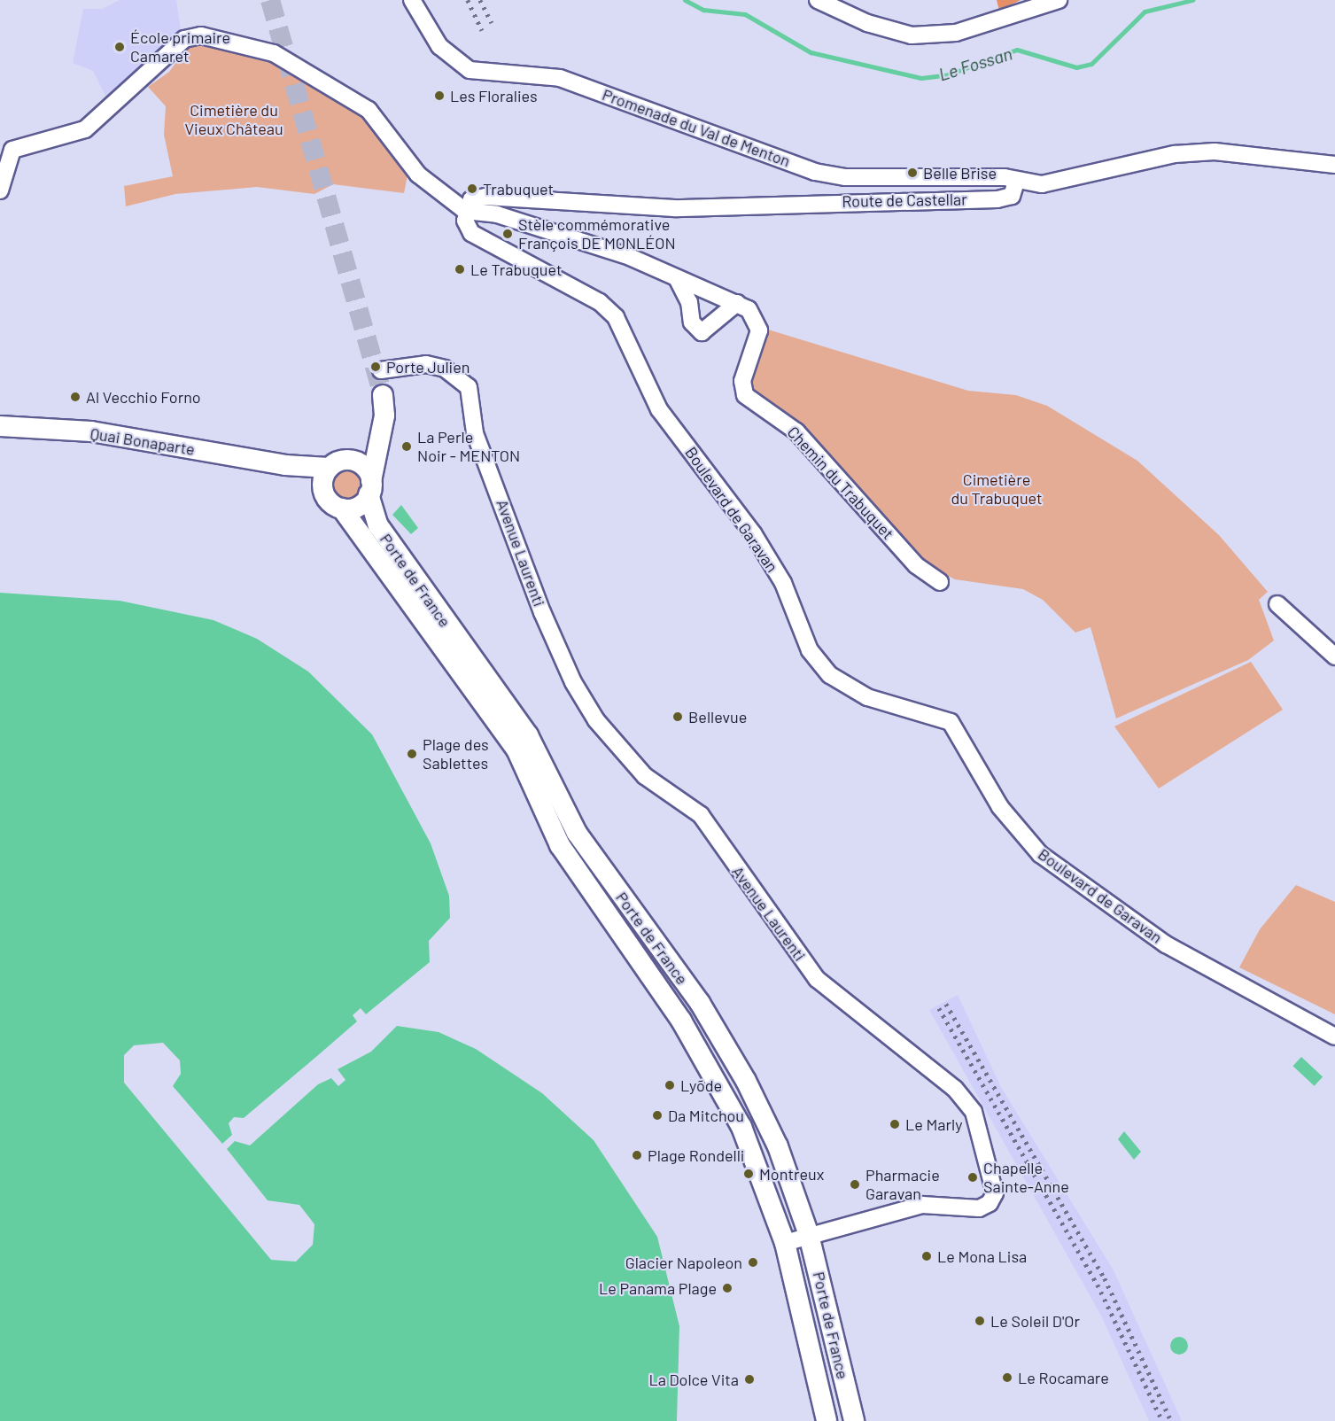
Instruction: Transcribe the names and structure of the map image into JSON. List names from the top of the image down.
{
  "streets": {
    "main road": ["Quai Bonaparte", "Porte de France"],
    "street": [
      "Promenade du Val de Menton",
      "Route de Castellar",
      "Chemin du Trabuquet",
      "Boulevard de Garavan",
      "Avenue Laurenti"
    ]
  },
  "crossings": [
    ["Promenade du Val de Menton", "Route de Castellar"],
    ["Route de Castellar", "Chemin du Trabuquet"],
    ["Route de Castellar", "Boulevard de Garavan"],
    ["Quai Bonaparte", "Porte de France"],
    ["Chemin du Trabuquet", "Boulevard de Garavan"],
    ["Avenue Laurenti", "Porte de France"]
  ],
  "water": ["Le Fossan"],
  "parks": ["Cimetière du Vieux Château", "Cimetière du Trabuquet"],
  "places": [
    "École primaire Camaret",
    "Les Floralies",
    "Belle Brise",
    "Trabuquet",
    "Stèle commémorative François DE MONLÉON",
    "Le Trabuquet",
    "Porte Julien",
    "Al Vecchio Forno",
    "La Perle Noir - MENTON",
    "Bellevue",
    "Plage des Sablettes",
    "Lyõde",
    "Da Mitchou",
    "Le Marly",
    "Plage Rondelli",
    "Montreux",
    "Chapelle Sainte-Anne",
    "Pharmacie Garavan",
    "Le Mona Lisa",
    "Glacier Napoleon",
    "Le Panama Plage",
    "Le Soleil D'Or",
    "Le Rocamare",
    "La Dolce Vita"
  ]
}
